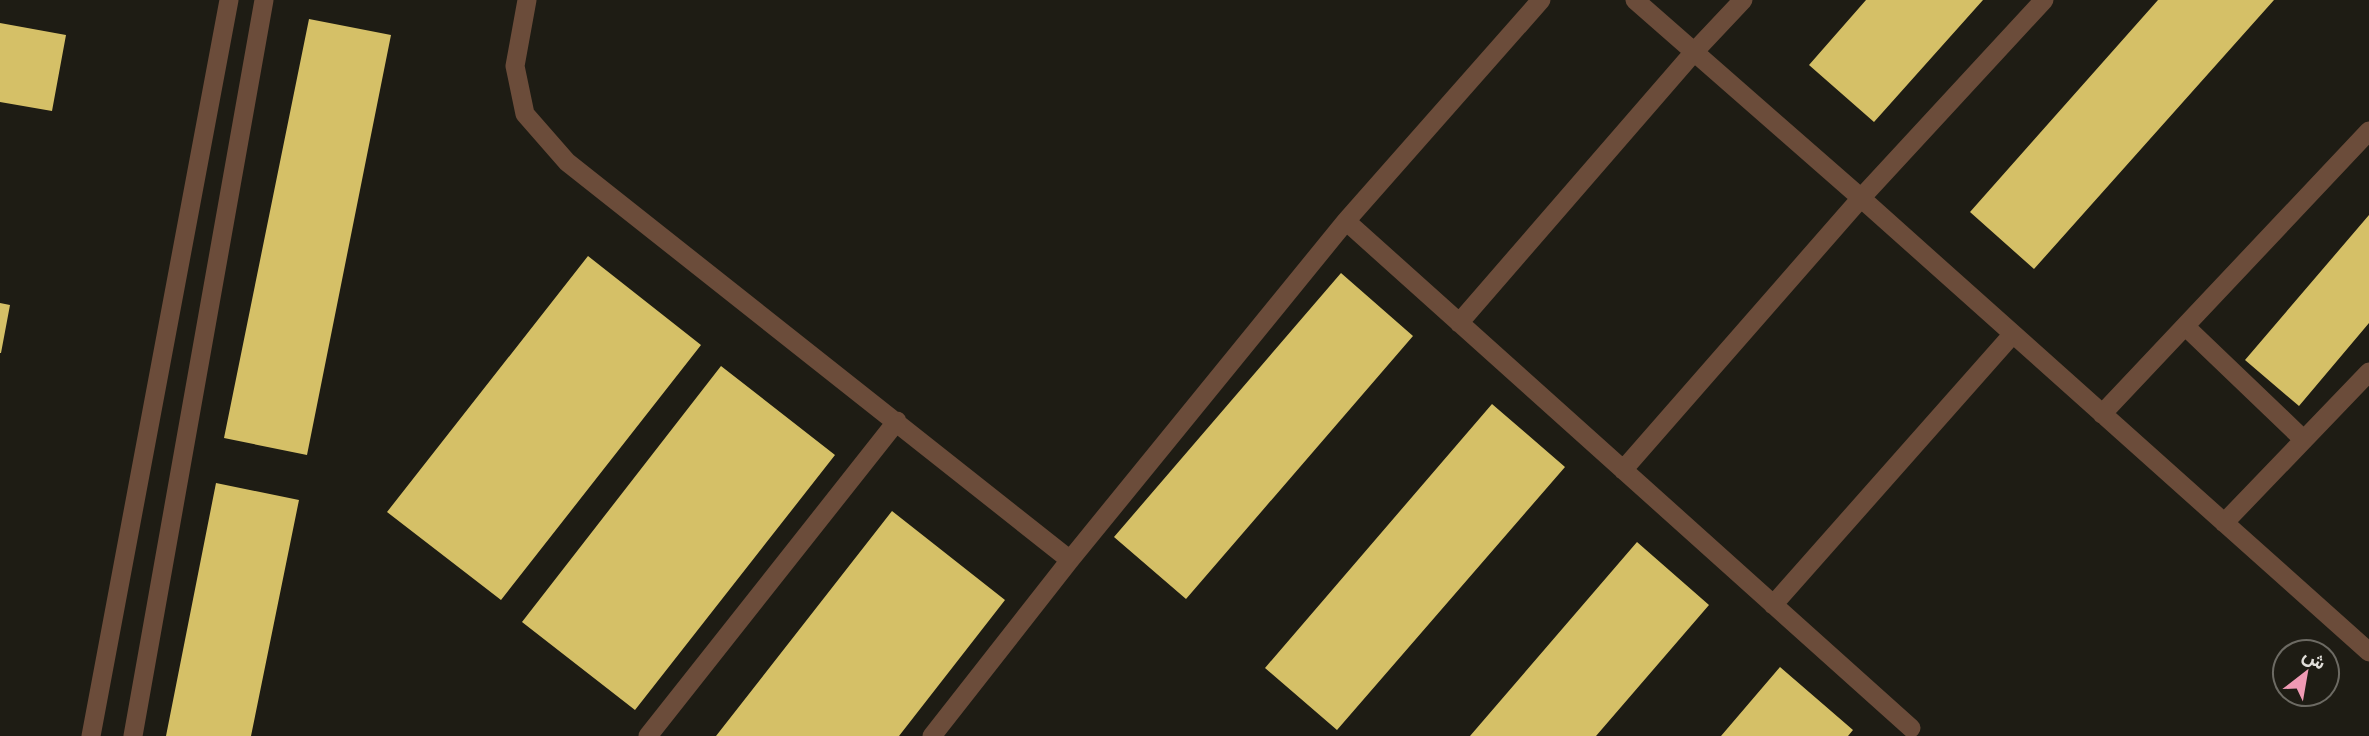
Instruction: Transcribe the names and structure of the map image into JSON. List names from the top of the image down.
{
  "north": "top right"
}
